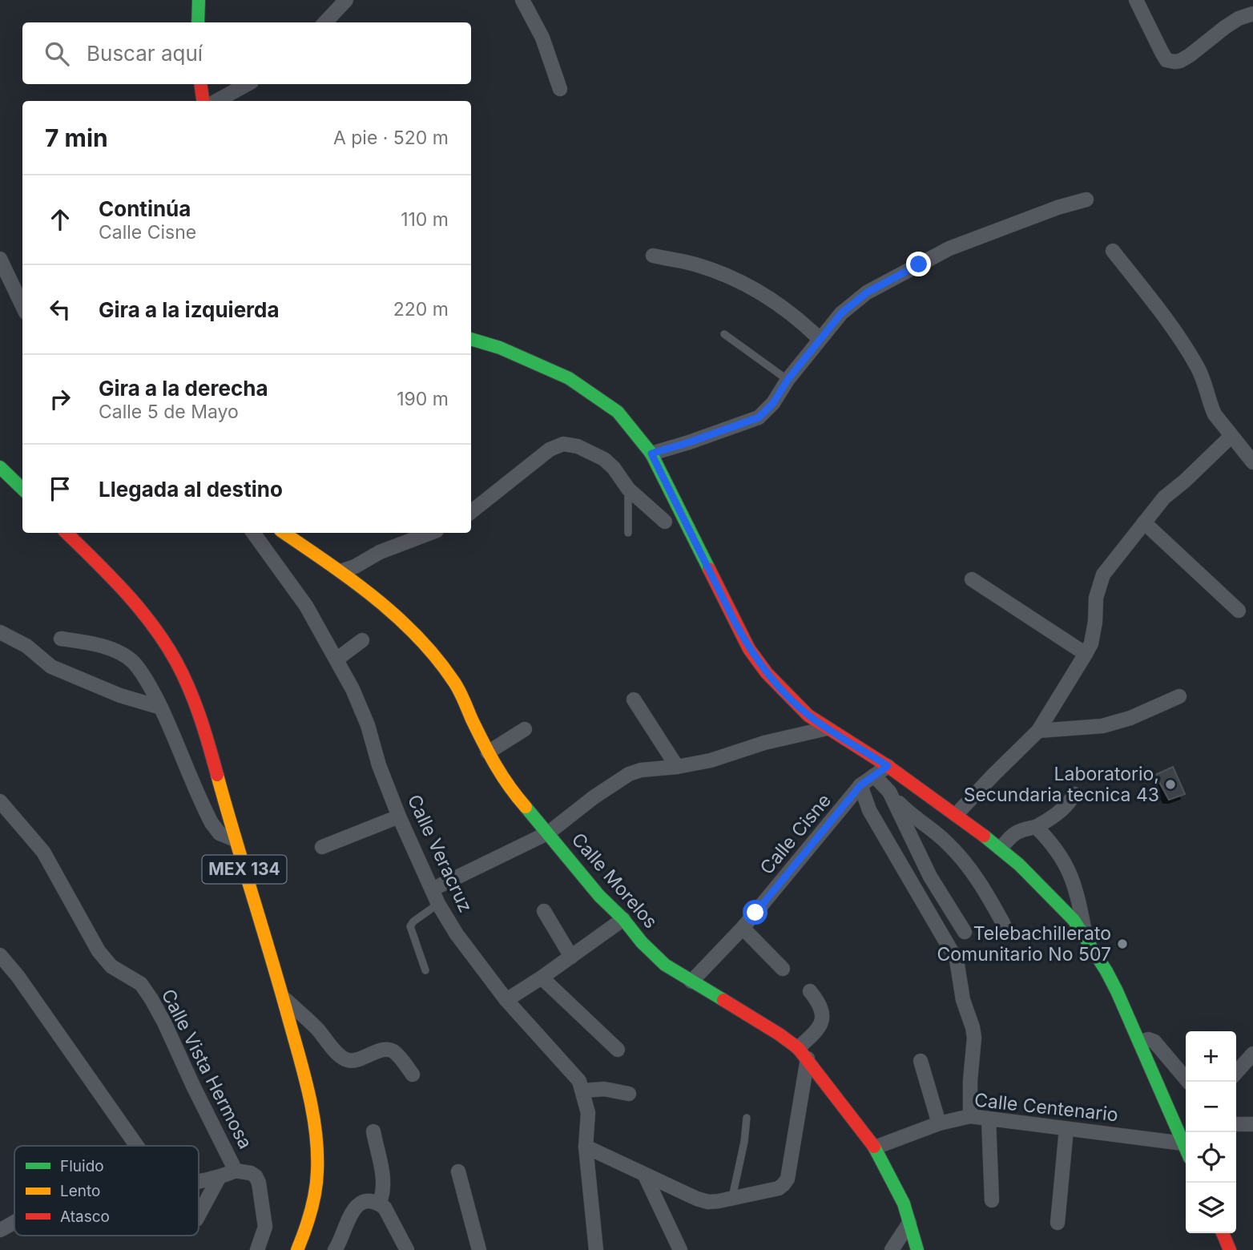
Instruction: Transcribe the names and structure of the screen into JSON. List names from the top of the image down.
{
  "streets": {
    "main road": ["MEX 134", "Calle Morelos"],
    "street": [
      "Calle Cisne",
      "Calle Veracruz",
      "Calle Vista Hermosa",
      "Calle Centenario"
    ]
  },
  "crossings": [
    ["Calle Cisne", "Calle Morelos"],
    ["Calle Morelos", "Calle Centenario"]
  ],
  "places": ["Laboratorio, Secundaria tecnica 43", "Telebachillerato Comunitario No 507"],
  "legend": ["Fluido", "Lento", "Atasco"],
  "page": {
    "search": "Buscar aquí",
    "heading": ["7 min", "A pie · 520 m"],
    "list": [
      ["Continúa", "Calle Cisne", "110 m"],
      ["Gira a la izquierda", "220 m"],
      ["Gira a la derecha", "Calle 5 de Mayo", "190 m"],
      "Llegada al destino"
    ],
    "map_buttons": ["+", "−"]
  }
}
